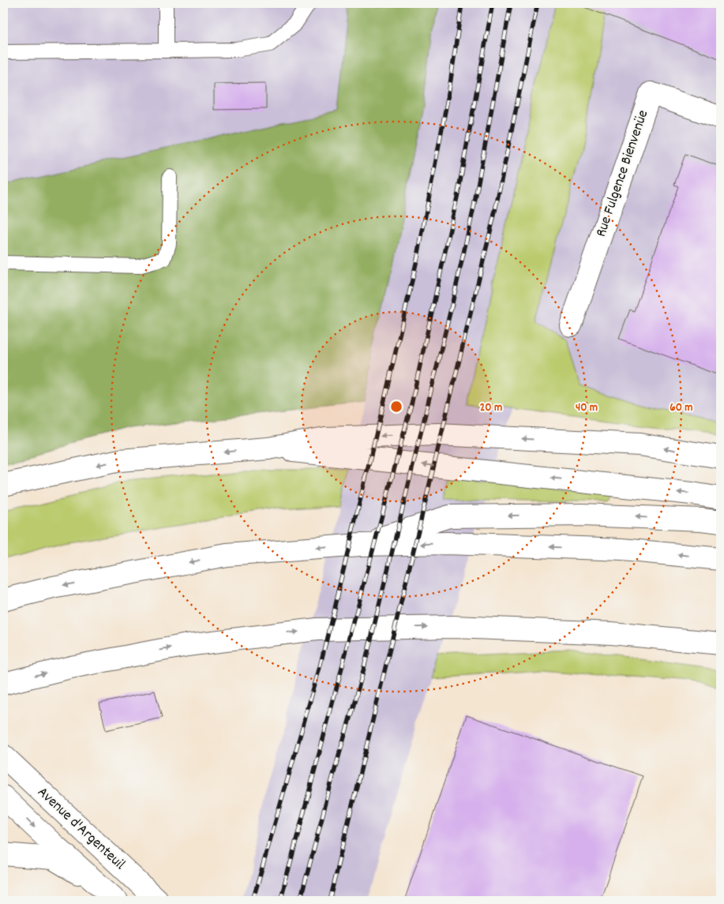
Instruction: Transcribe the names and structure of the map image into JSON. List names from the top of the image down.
{
  "streets": {
    "main road": ["Rue Fulgence Bienvenüe", "Avenue d'Argenteuil"]
  },
  "rings": ["20 m", "40 m", "60 m"]
}
